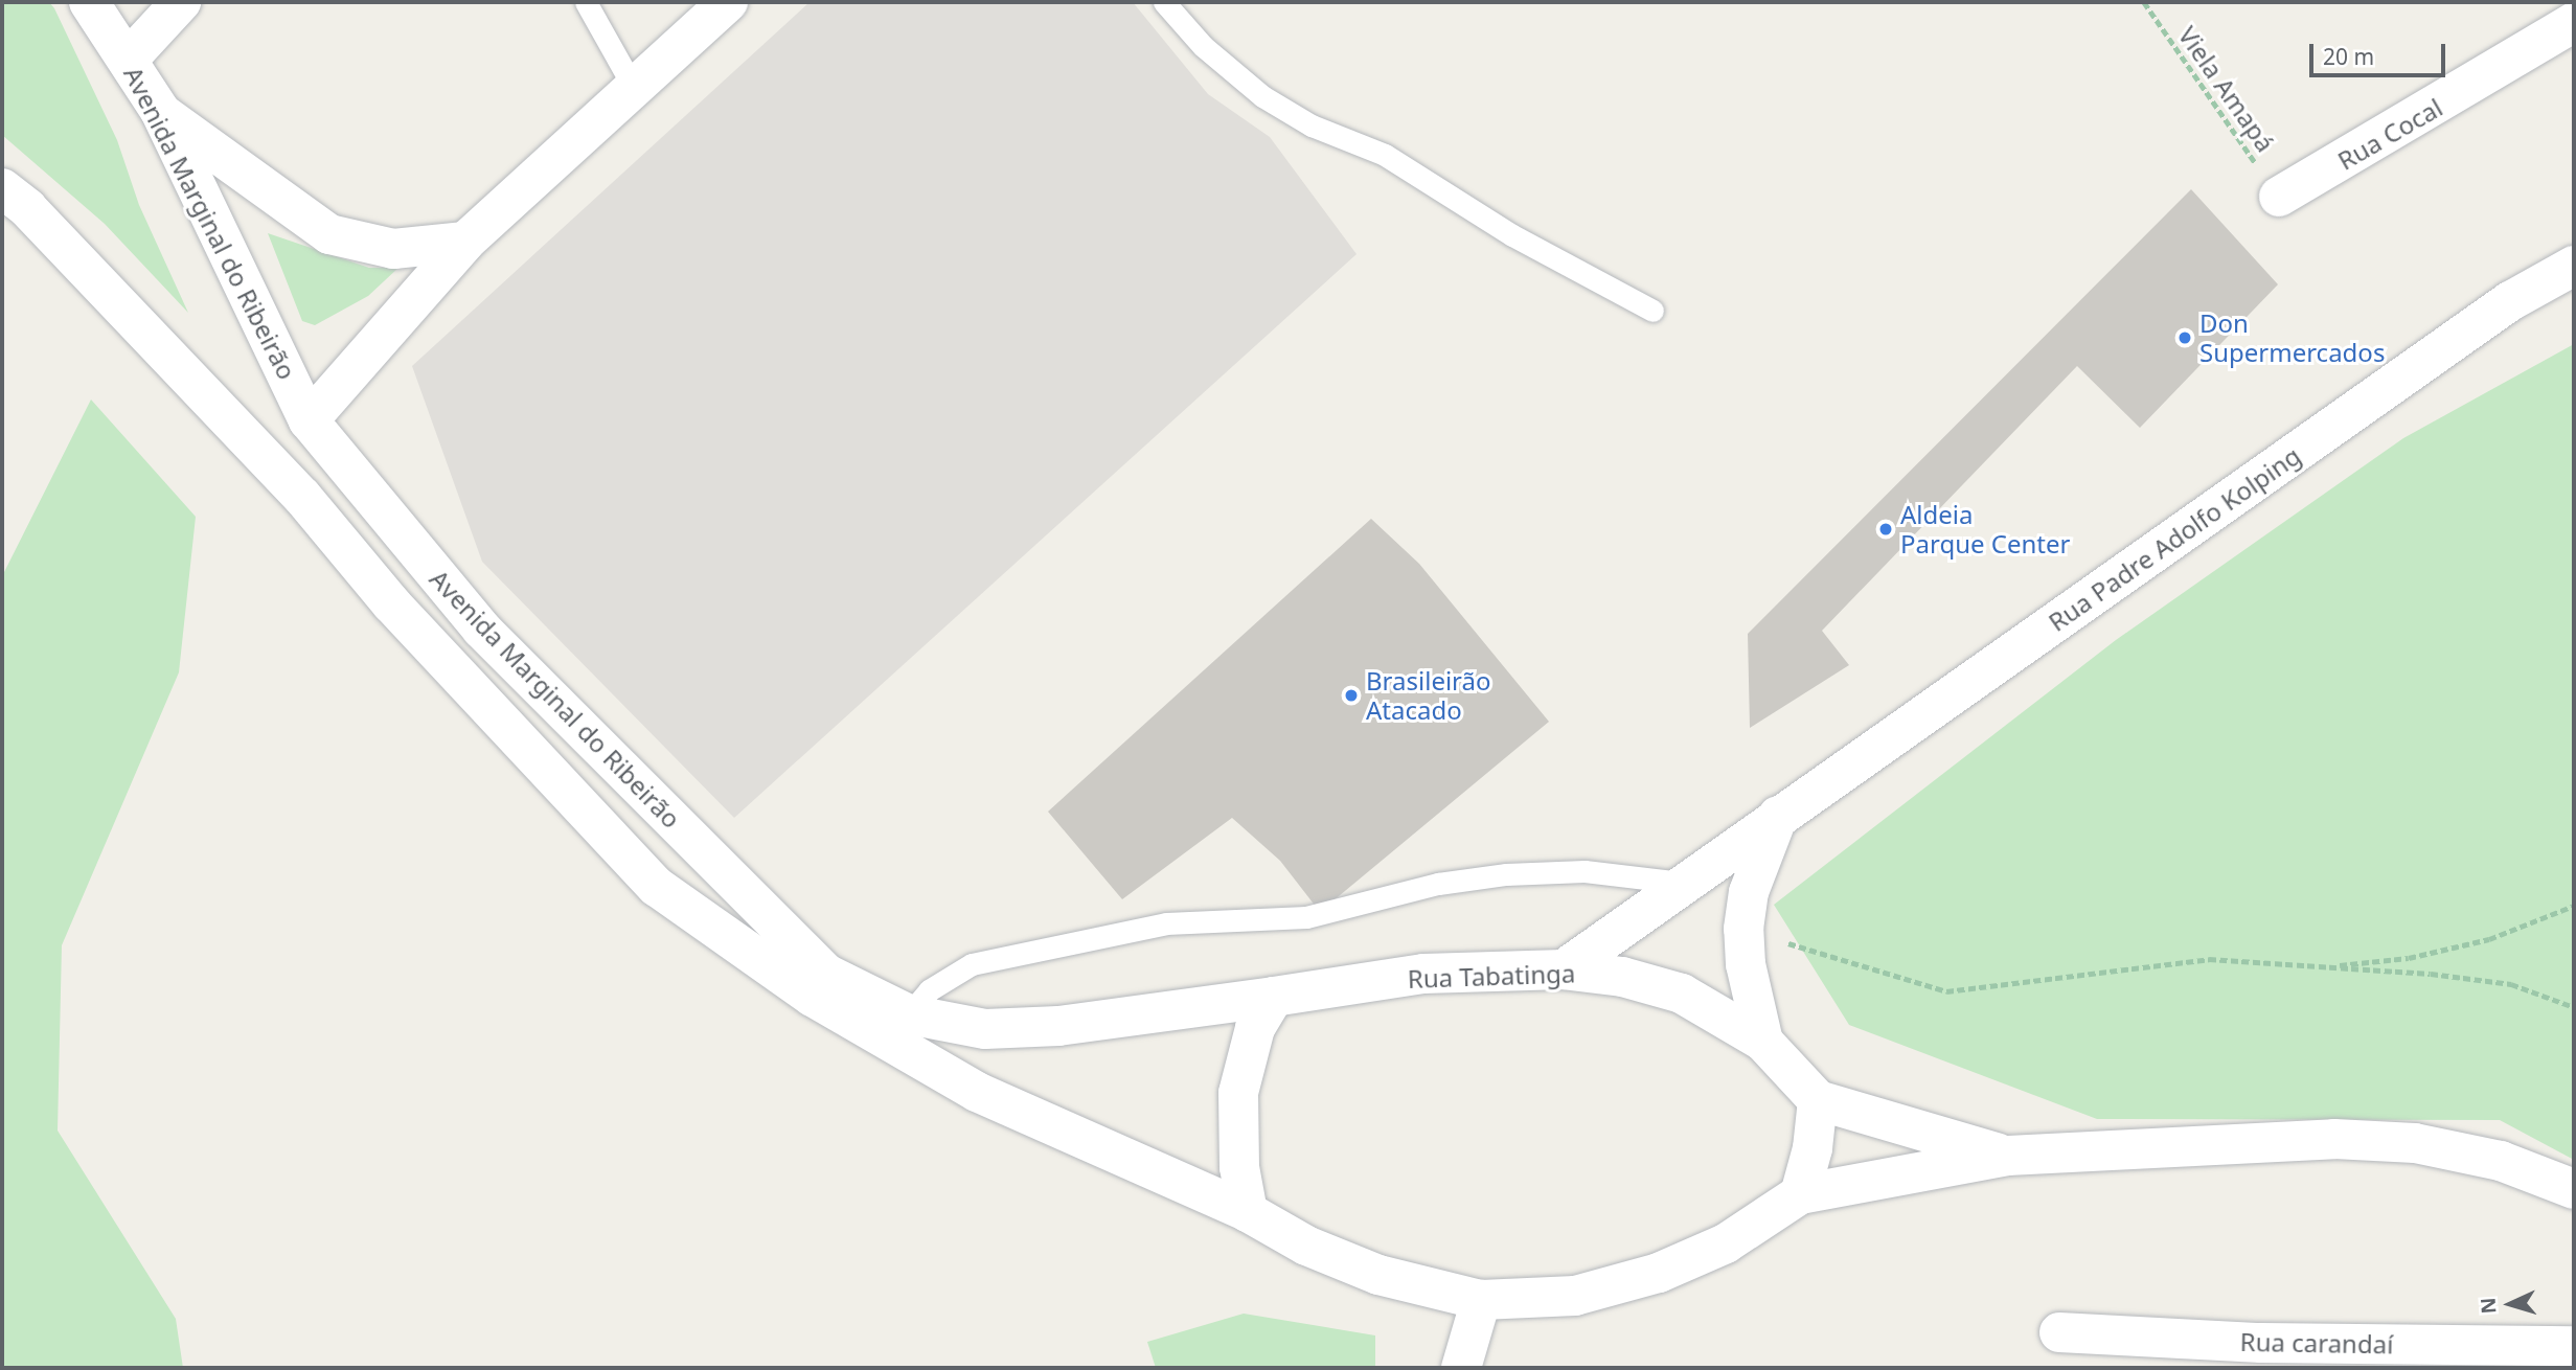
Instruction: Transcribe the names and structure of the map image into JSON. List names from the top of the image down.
{
  "streets": {
    "main road": [
      "Rua Cocal",
      "Avenida Marginal do Ribeirão",
      "Rua Padre Adolfo Kolping",
      "Rua Tabatinga",
      "Rua carandaí"
    ],
    "path": ["Viela Amapá"]
  },
  "crossings": [
    ["Viela Amapá", "Rua Cocal"],
    ["Avenida Marginal do Ribeirão", "Rua Tabatinga"],
    ["Rua Padre Adolfo Kolping", "Rua Tabatinga"]
  ],
  "places": ["Don Supermercados", "Aldeia Parque Center", "Brasileirão Atacado"],
  "scale_bar": "20 m",
  "north": "left"
}
